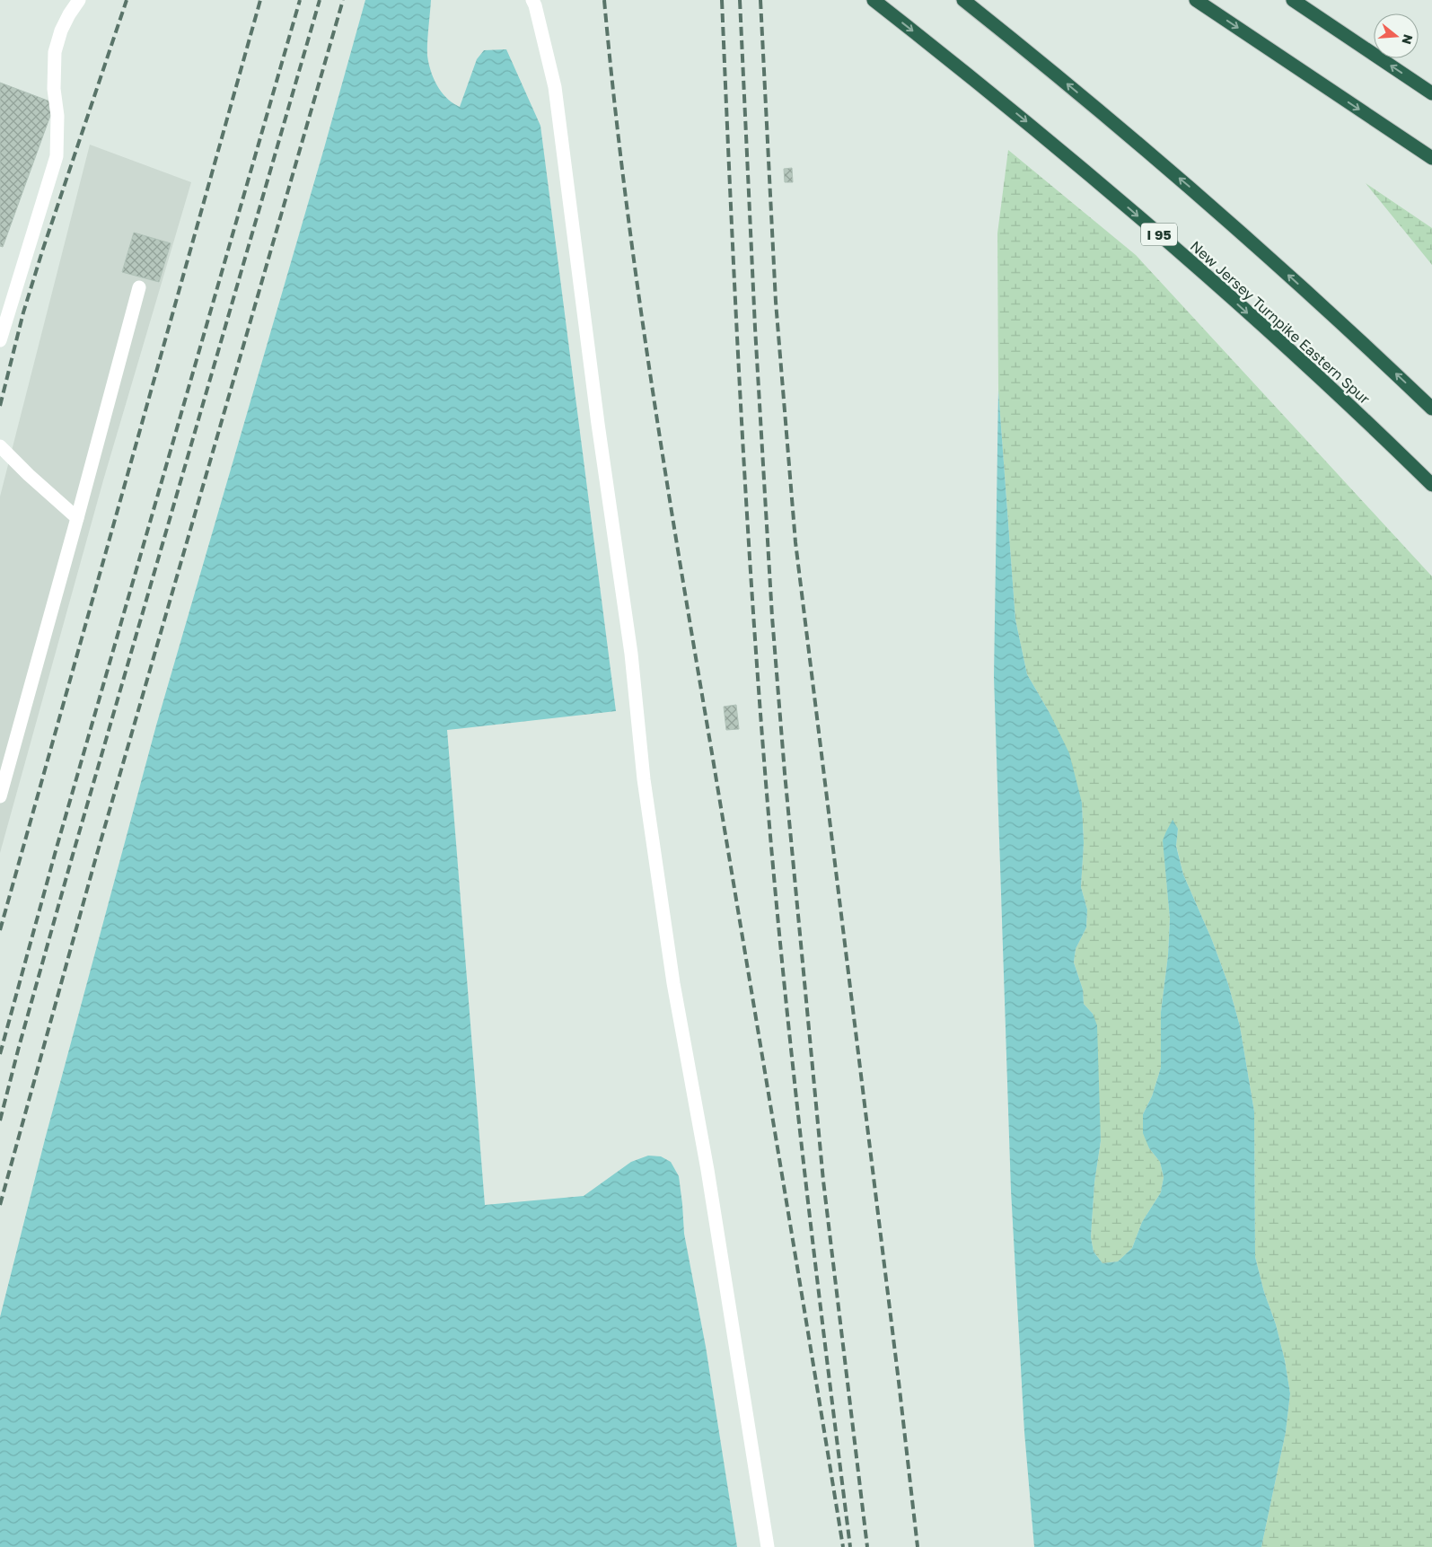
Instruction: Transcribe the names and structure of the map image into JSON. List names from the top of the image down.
{
  "streets": {
    "highway": ["I 95", "New Jersey Turnpike Eastern Spur"]
  },
  "north": "right"
}
